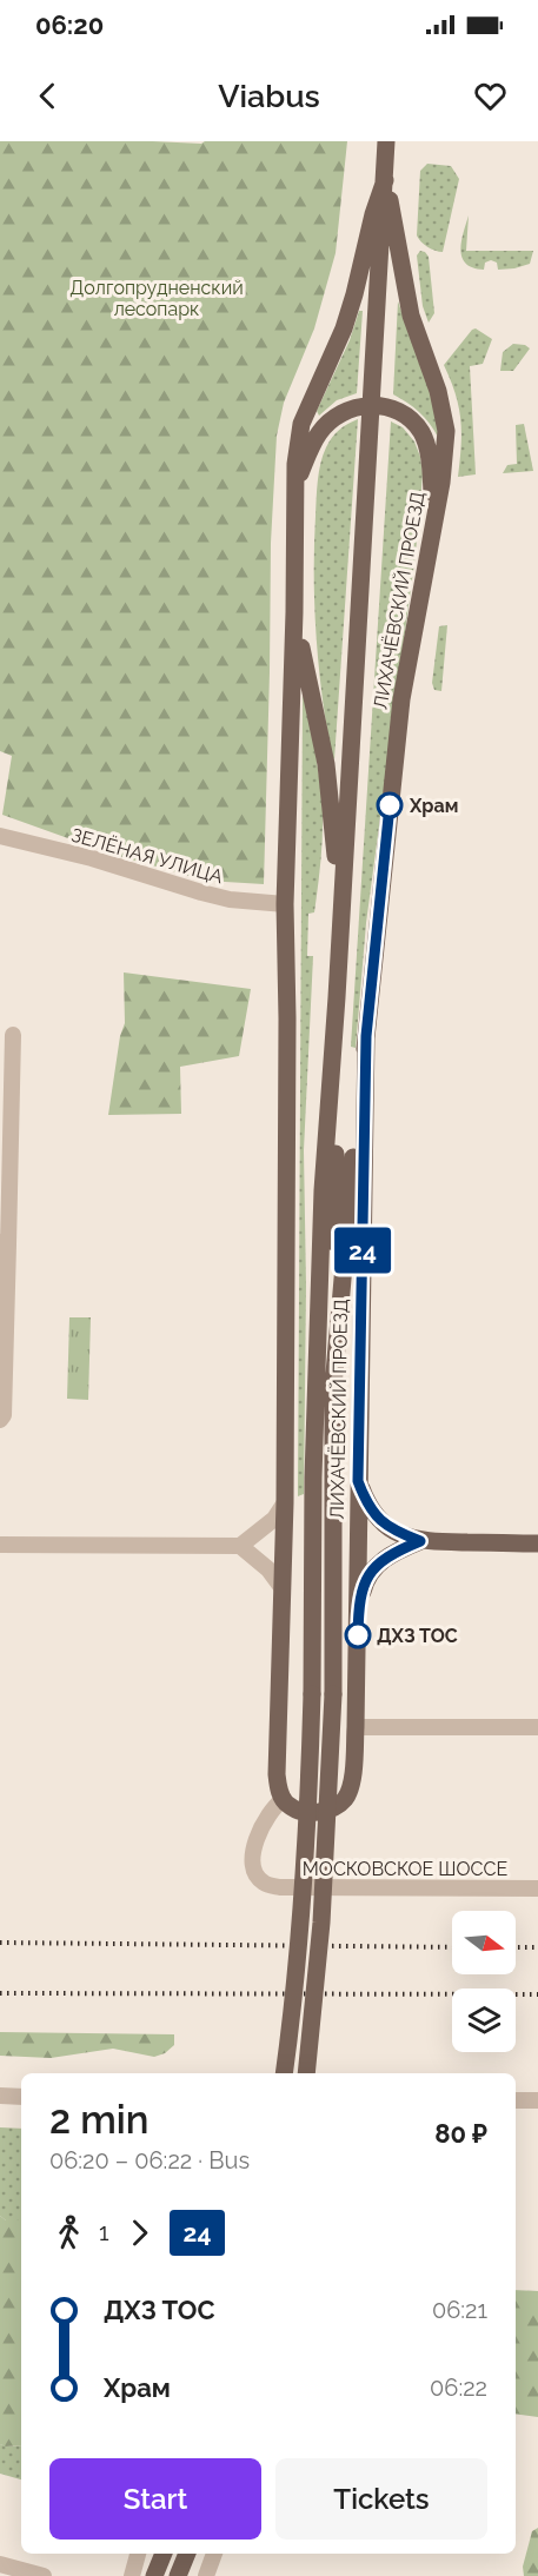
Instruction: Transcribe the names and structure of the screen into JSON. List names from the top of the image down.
{
  "streets": {
    "main road": ["ЛИХАЧЁВСКИЙ ПРОЕЗД"],
    "street": ["ЗЕЛЁНАЯ УЛИЦА", "МОСКОВСКОЕ ШОССЕ"]
  },
  "parks": ["Долгопрудненский лесопарк"],
  "places": ["Храм", "ДХЗ ТОС"],
  "lines": ["bus line 24"],
  "north": "right",
  "page": {
    "status": "06:20",
    "header": "Viabus",
    "on_map": "24",
    "heading": ["2 min", "06:20 – 06:22 · Bus", "80 ₽"],
    "legs": ["1", "24"],
    "list": [
      {
        "name": "ДХЗ ТОС",
        "value": "06:21"
      },
      {
        "name": "Храм",
        "value": "06:22"
      }
    ],
    "buttons": ["Start", "Tickets"]
  }
}
